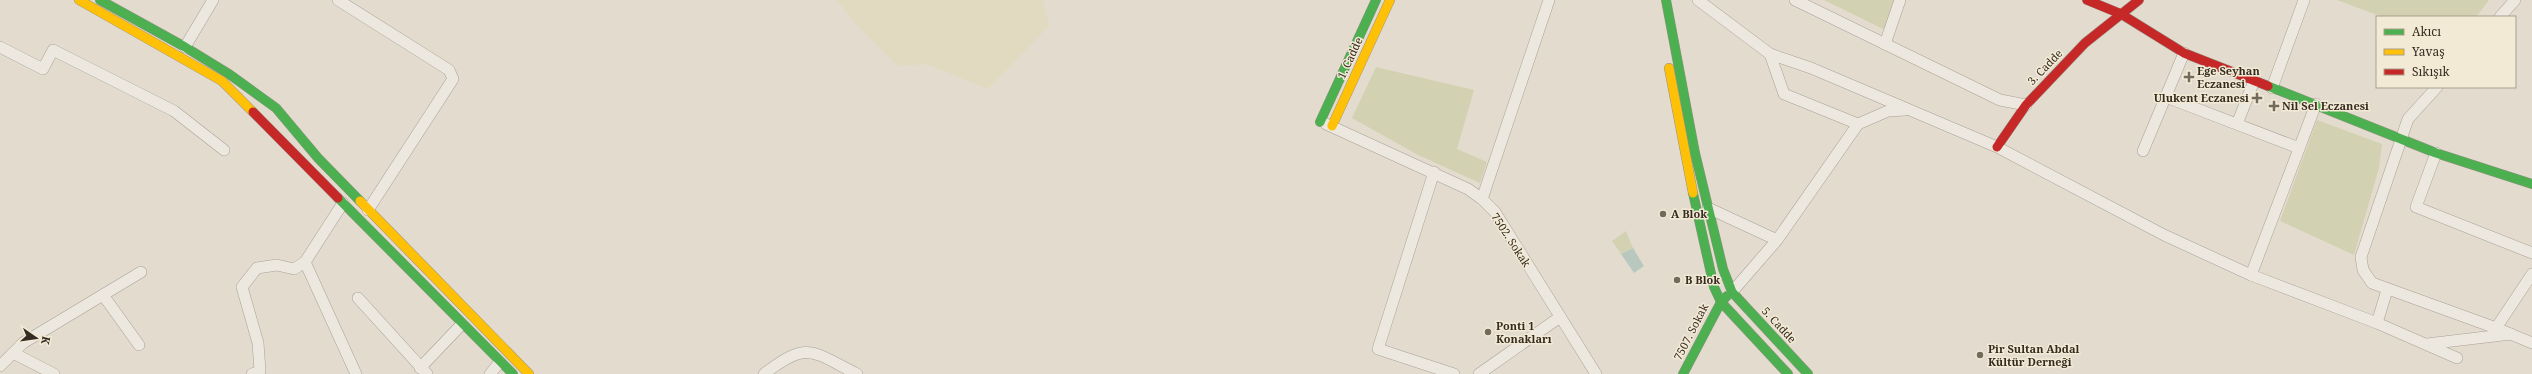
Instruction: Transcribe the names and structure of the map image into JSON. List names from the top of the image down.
{
  "streets": {
    "street": [
      "1. Cadde",
      "3. Cadde",
      "7502. Sokak",
      "5. Cadde",
      "7507. Sokak"
    ]
  },
  "crossings": [
    ["1. Cadde", "7502. Sokak"]
  ],
  "places": {
    "health": ["Ege Seyhan Eczanesi", "Ulukent Eczanesi", "Nil Sel Eczanesi"],
    "other": [
      "A Blok",
      "B Blok",
      "Ponti 1 Konakları",
      "Pir Sultan Abdal Kültür Derneği"
    ]
  },
  "legend": ["Akıcı", "Yavaş", "Sıkışık"],
  "north": "right"
}
